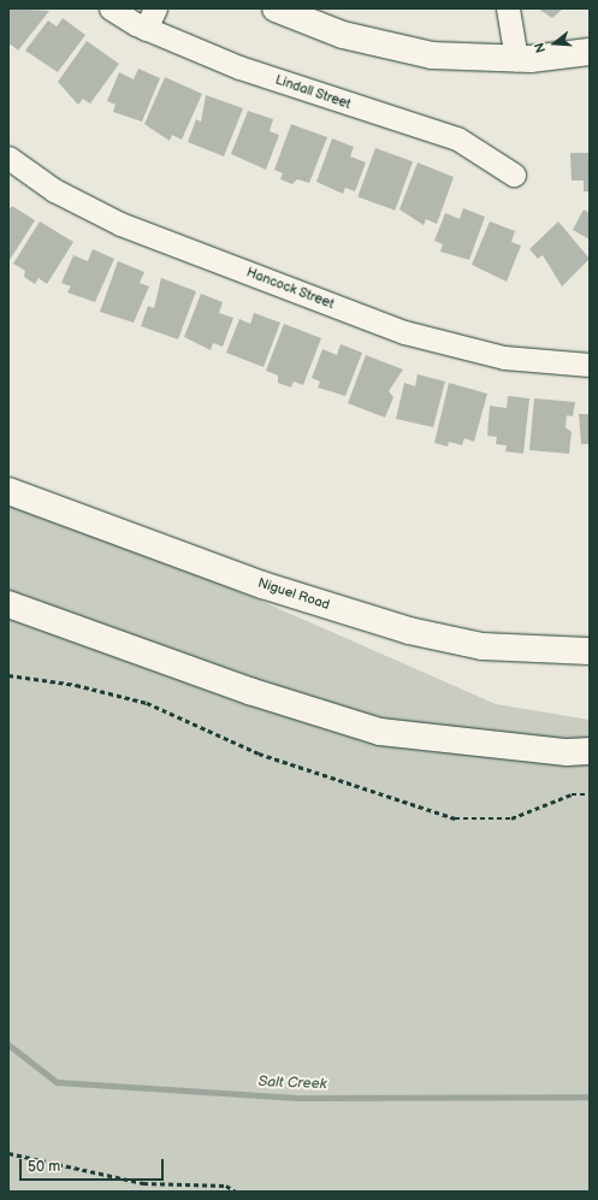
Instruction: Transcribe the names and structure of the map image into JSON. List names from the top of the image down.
{
  "streets": {
    "main road": ["Niguel Road"],
    "street": ["Lindall Street", "Hancock Street"]
  },
  "water": ["Salt Creek"],
  "scale_bar": "50 m",
  "north": "left"
}
